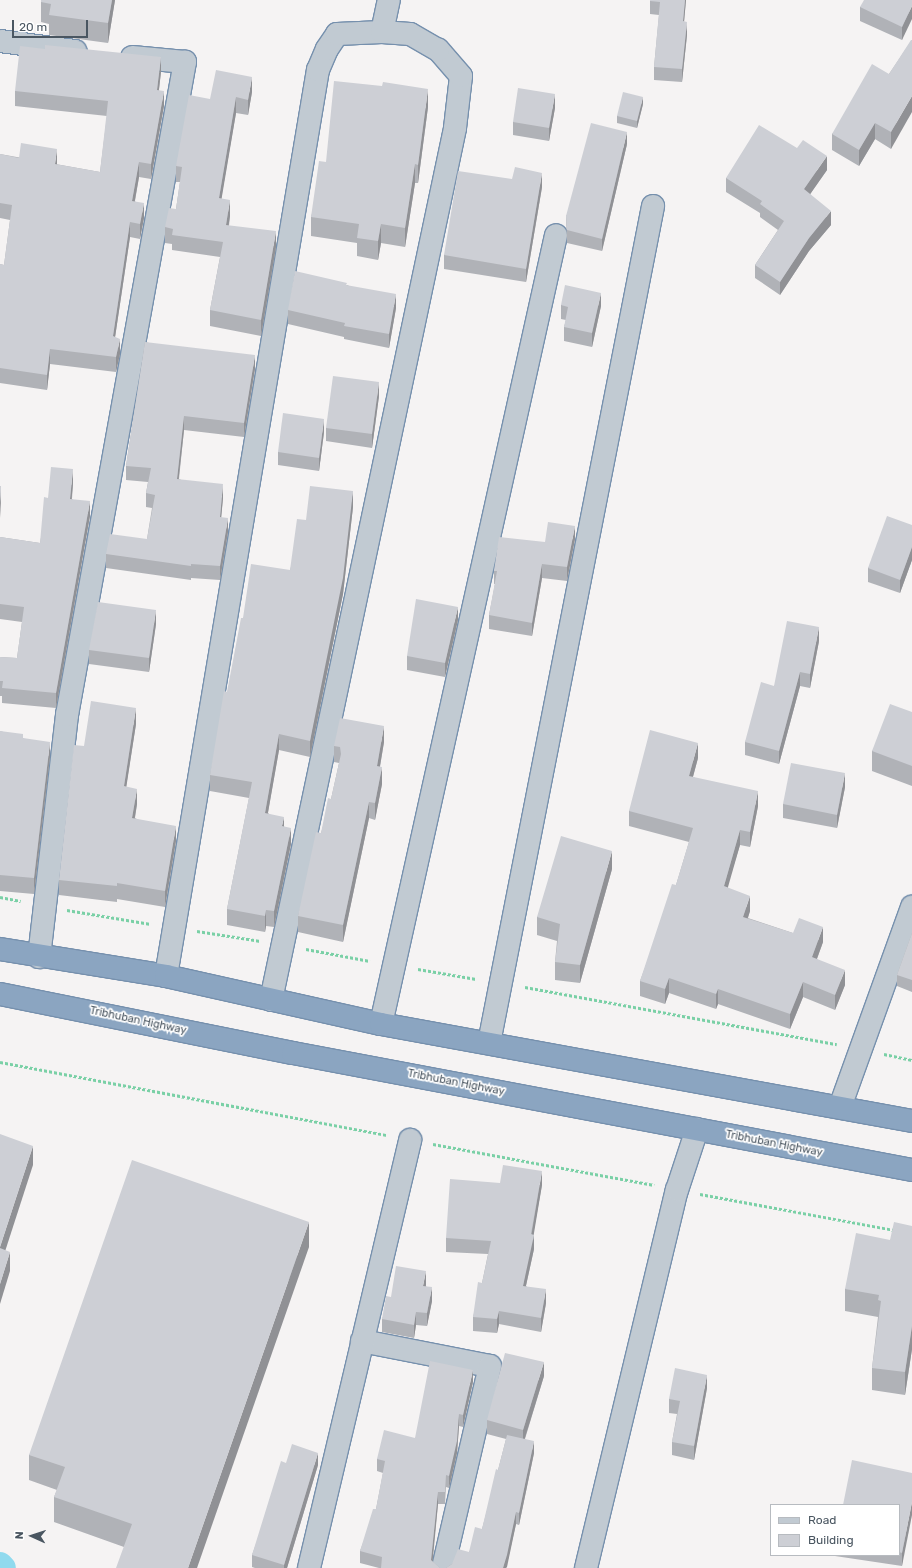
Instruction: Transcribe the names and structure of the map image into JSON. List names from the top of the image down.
{
  "streets": {
    "highway": ["Tribhuban Highway"]
  },
  "legend": ["Road", "Building"],
  "scale_bar": "20 m",
  "north": "left"
}
